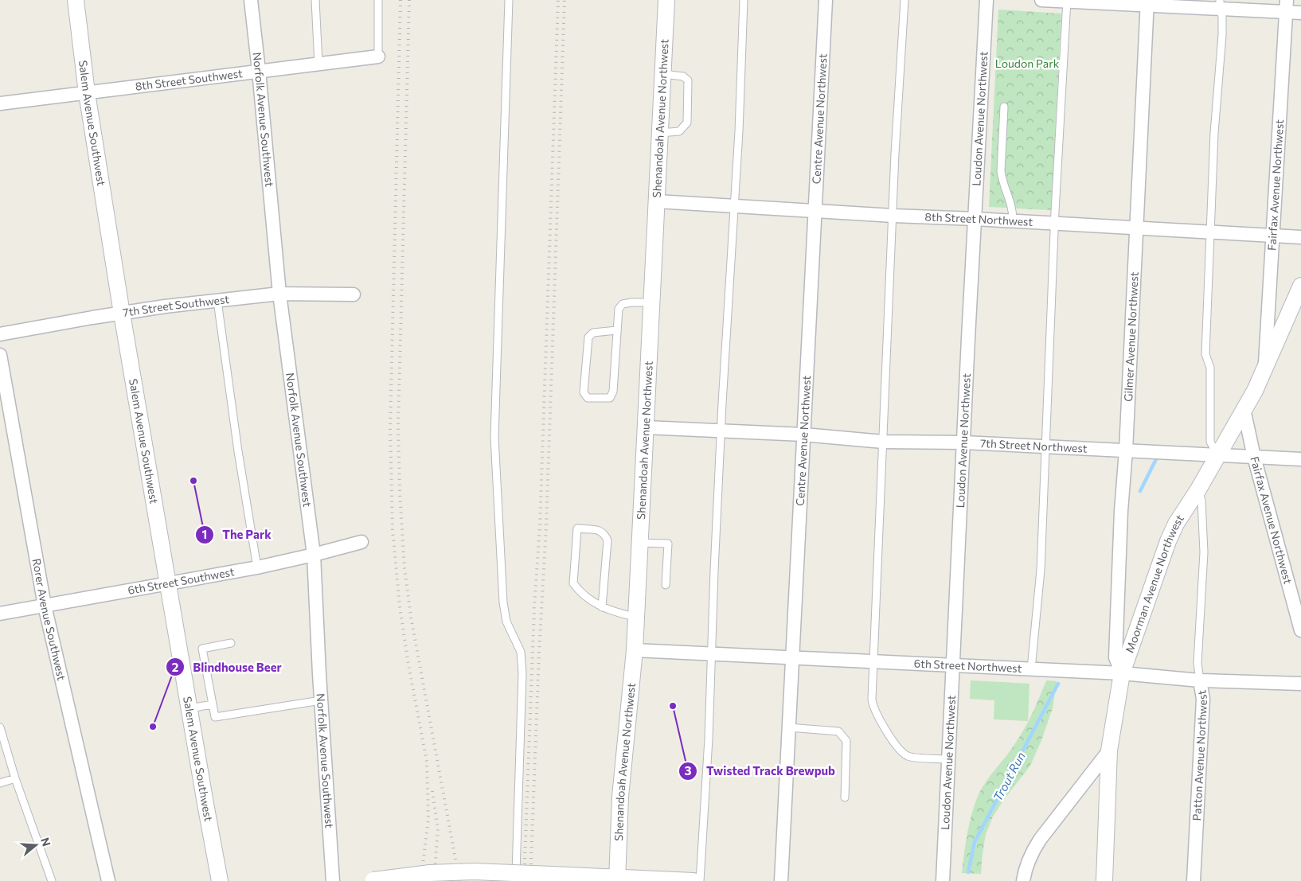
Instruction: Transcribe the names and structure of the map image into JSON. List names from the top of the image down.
{
  "streets": {
    "street": [
      "8th Street Southwest",
      "Shenandoah Avenue Northwest",
      "Centre Avenue Northwest",
      "Loudon Avenue Northwest",
      "Norfolk Avenue Southwest",
      "Salem Avenue Southwest",
      "Fairfax Avenue Northwest",
      "8th Street Northwest",
      "7th Street Southwest",
      "Gilmer Avenue Northwest",
      "7th Street Northwest",
      "6th Street Southwest",
      "Moorman Avenue Northwest",
      "Rorer Avenue Southwest",
      "6th Street Northwest",
      "Patton Avenue Northwest"
    ]
  },
  "crossings": [
    ["8th Street Southwest", "Norfolk Avenue Southwest"],
    ["8th Street Southwest", "Salem Avenue Southwest"],
    ["Shenandoah Avenue Northwest", "8th Street Northwest"],
    ["Shenandoah Avenue Northwest", "7th Street Northwest"],
    ["Shenandoah Avenue Northwest", "6th Street Northwest"],
    ["Centre Avenue Northwest", "8th Street Northwest"],
    ["Centre Avenue Northwest", "7th Street Northwest"],
    ["Centre Avenue Northwest", "6th Street Northwest"],
    ["Loudon Avenue Northwest", "8th Street Northwest"],
    ["Loudon Avenue Northwest", "7th Street Northwest"],
    ["Loudon Avenue Northwest", "6th Street Northwest"],
    ["Norfolk Avenue Southwest", "7th Street Southwest"],
    ["Norfolk Avenue Southwest", "6th Street Southwest"],
    ["Salem Avenue Southwest", "7th Street Southwest"],
    ["Salem Avenue Southwest", "6th Street Southwest"],
    ["Fairfax Avenue Northwest", "8th Street Northwest"],
    ["Fairfax Avenue Northwest", "7th Street Northwest"],
    ["Fairfax Avenue Northwest", "Moorman Avenue Northwest"],
    ["8th Street Northwest", "Gilmer Avenue Northwest"],
    ["Gilmer Avenue Northwest", "7th Street Northwest"],
    ["Gilmer Avenue Northwest", "Moorman Avenue Northwest"],
    ["Gilmer Avenue Northwest", "6th Street Northwest"],
    ["7th Street Northwest", "Moorman Avenue Northwest"],
    ["6th Street Southwest", "Rorer Avenue Southwest"],
    ["Moorman Avenue Northwest", "6th Street Northwest"],
    ["Moorman Avenue Northwest", "Patton Avenue Northwest"],
    ["6th Street Northwest", "Patton Avenue Northwest"]
  ],
  "water": ["Trout Run"],
  "parks": ["Loudon Park"],
  "places": ["The Park", "Twisted Track Brewpub", "Blindhouse Beer"],
  "north": "right"
}
